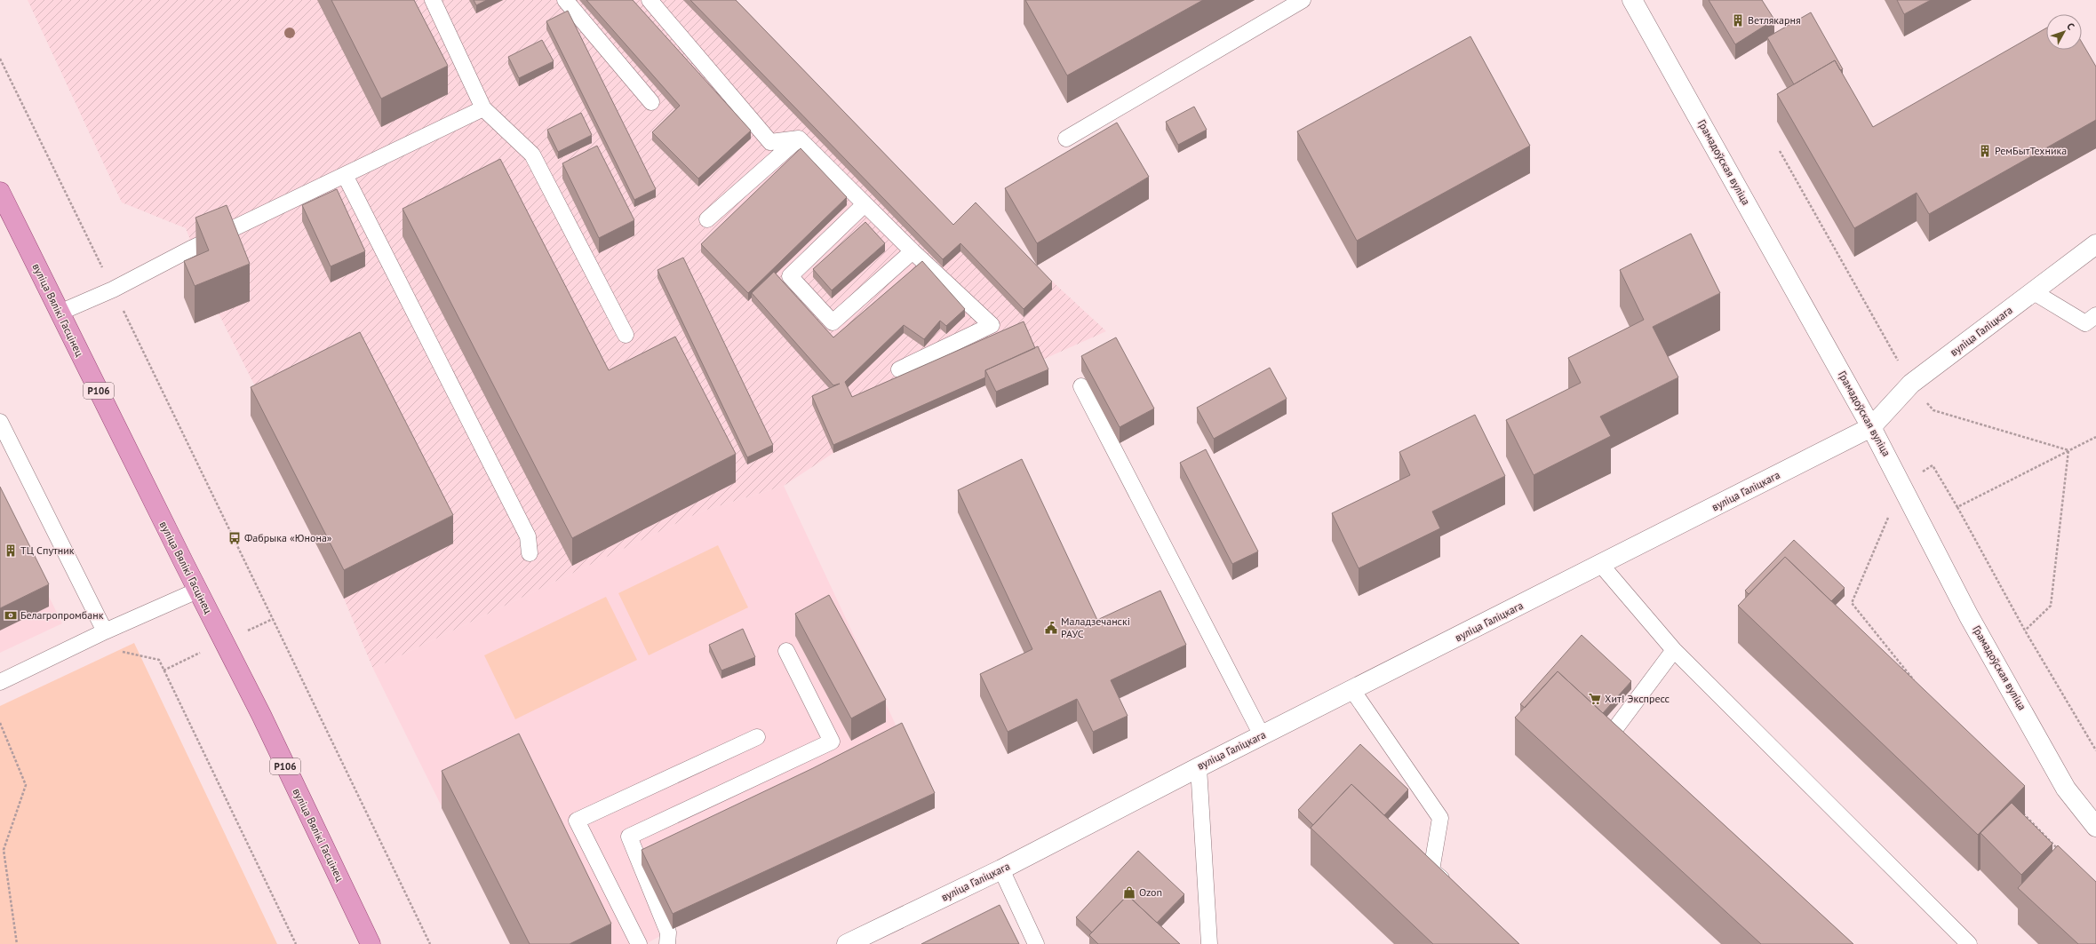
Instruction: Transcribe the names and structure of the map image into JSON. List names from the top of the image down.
{
  "streets": {
    "main road": ["вуліца Вялікі Гасцінец", "Р106"],
    "street": ["Грамадоўская вуліца", "вуліца Галіцкага"]
  },
  "crossings": [
    ["Грамадоўская вуліца", "вуліца Галіцкага"]
  ],
  "places": {
    "building": ["Ветлякарня", "РемБытТехника", "ТЦ Спутник"],
    "bus stop": ["Фабрыка «Юнона»"],
    "bank": ["Белагропромбанк"],
    "public building": ["Маладзечанскі РАУС"],
    "supermarket": ["Хит! Экспресс"],
    "shop": ["Ozon"]
  },
  "north": "top right"
}
